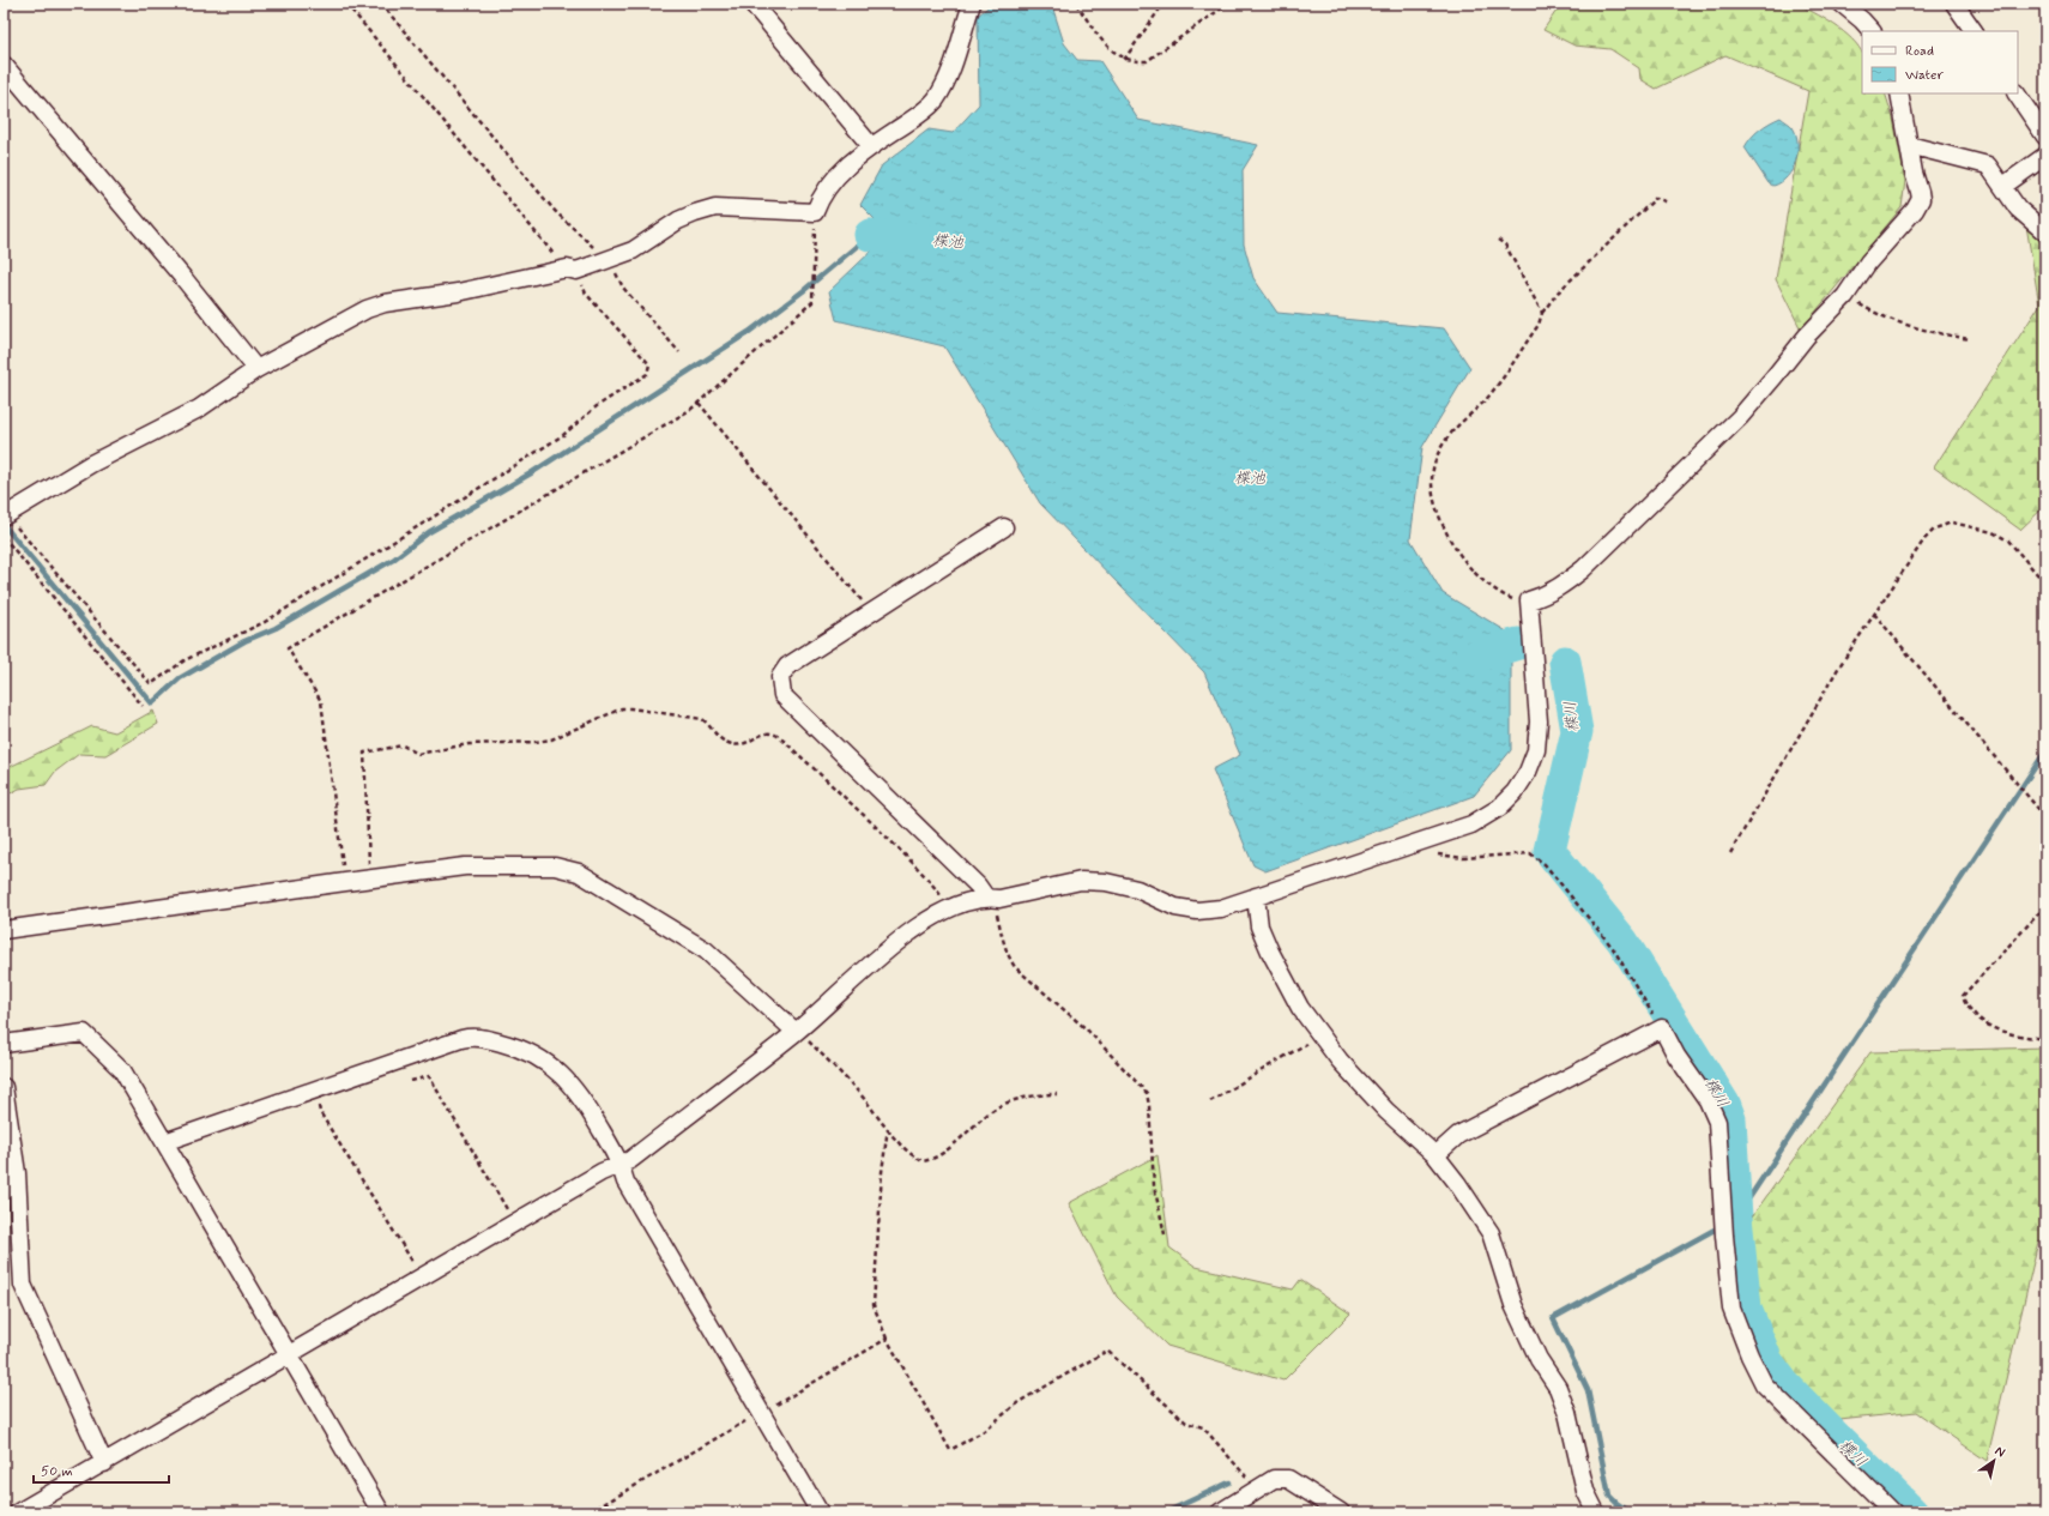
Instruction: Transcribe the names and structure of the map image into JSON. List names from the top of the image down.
{
  "water": ["楪池", "楪川"],
  "legend": ["Road", "Water"],
  "scale_bar": "50 m",
  "north": "top right"
}
